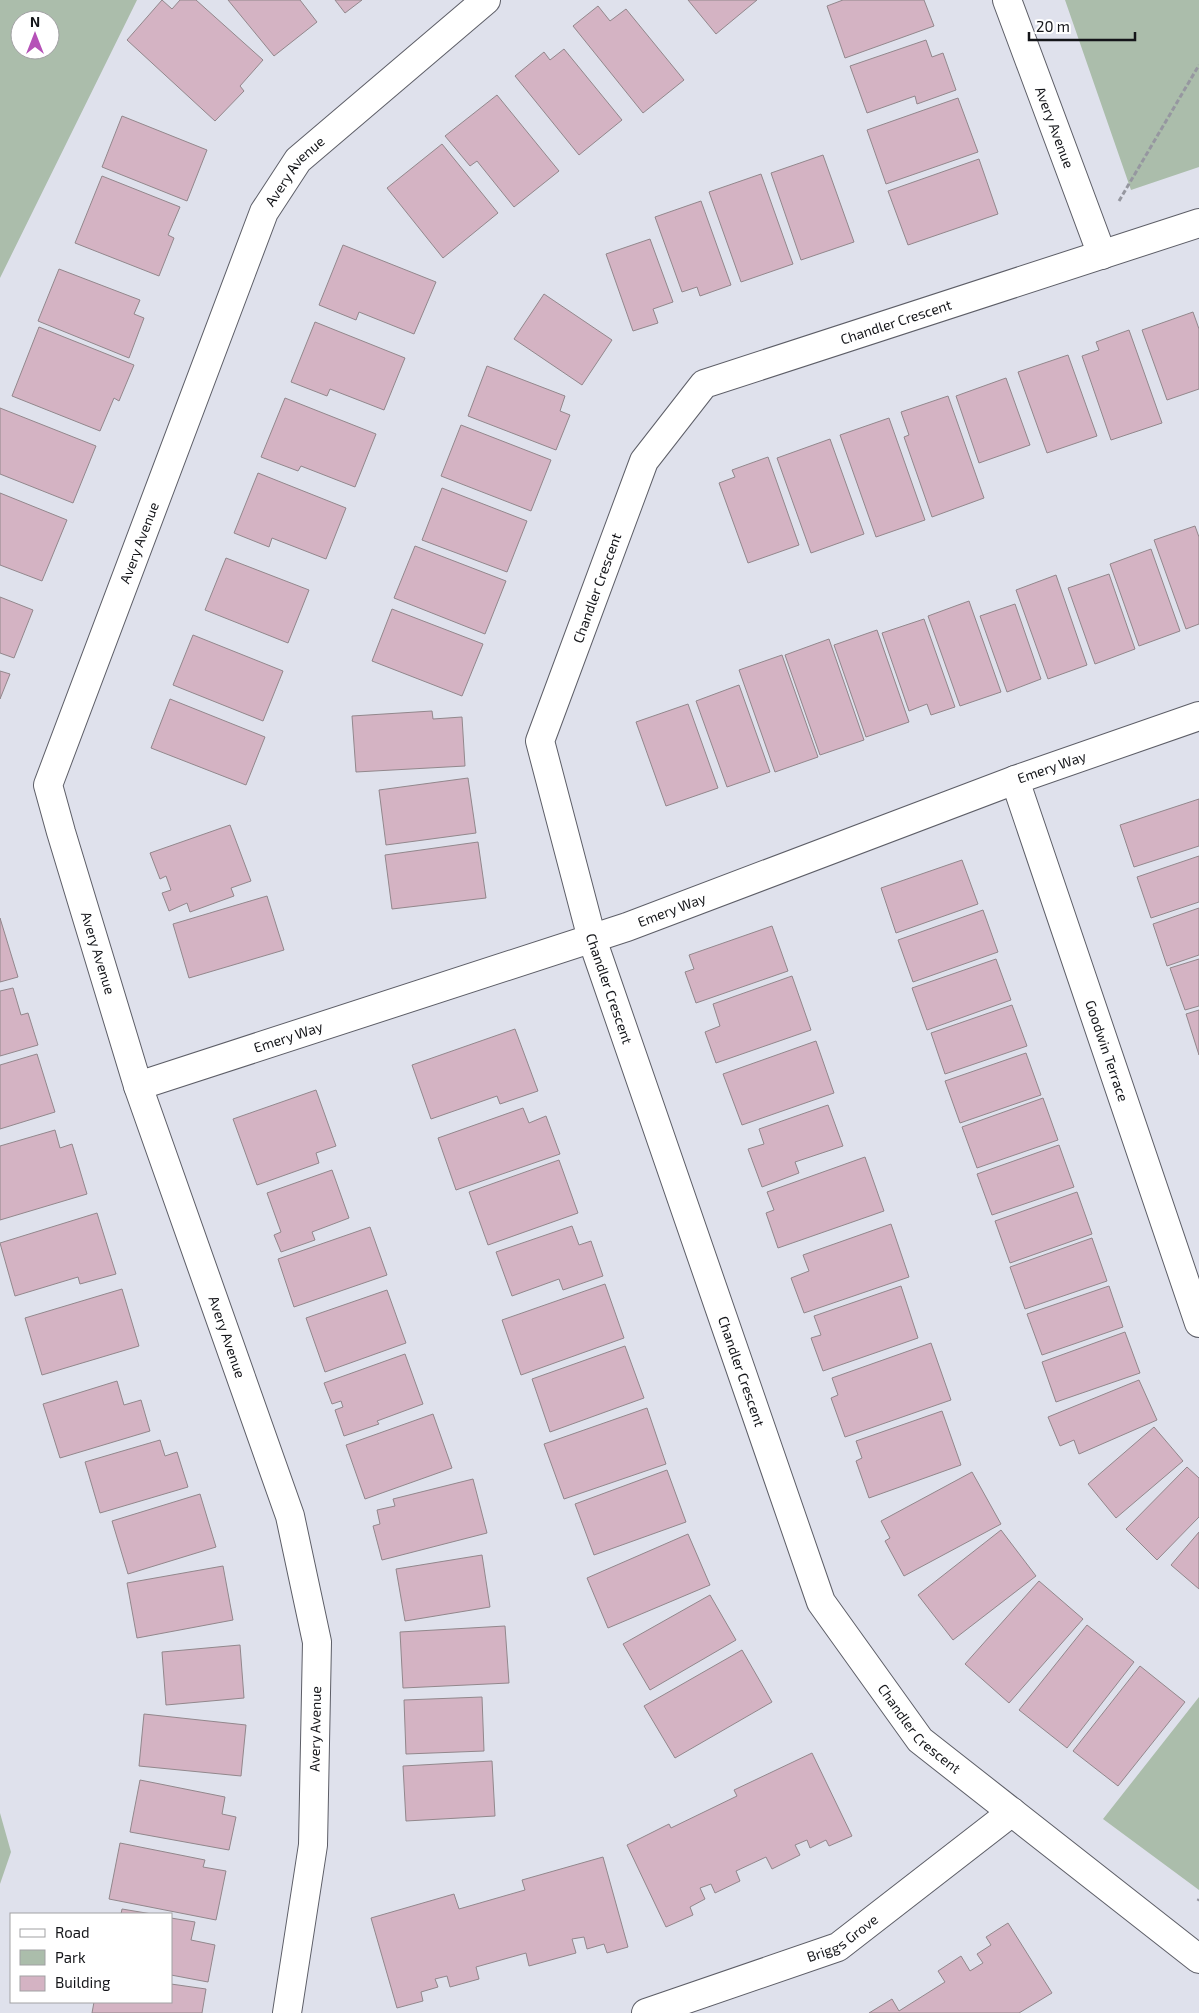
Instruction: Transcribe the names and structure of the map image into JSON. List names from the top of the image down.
{
  "streets": {
    "street": [
      "Avery Avenue",
      "Chandler Crescent",
      "Emery Way",
      "Goodwin Terrace",
      "Briggs Grove"
    ]
  },
  "crossings": [
    ["Avery Avenue", "Chandler Crescent"],
    ["Avery Avenue", "Emery Way"],
    ["Chandler Crescent", "Emery Way"],
    ["Chandler Crescent", "Briggs Grove"],
    ["Emery Way", "Goodwin Terrace"]
  ],
  "legend": ["Road", "Park", "Building"],
  "scale_bar": "20 m",
  "north": "top"
}
